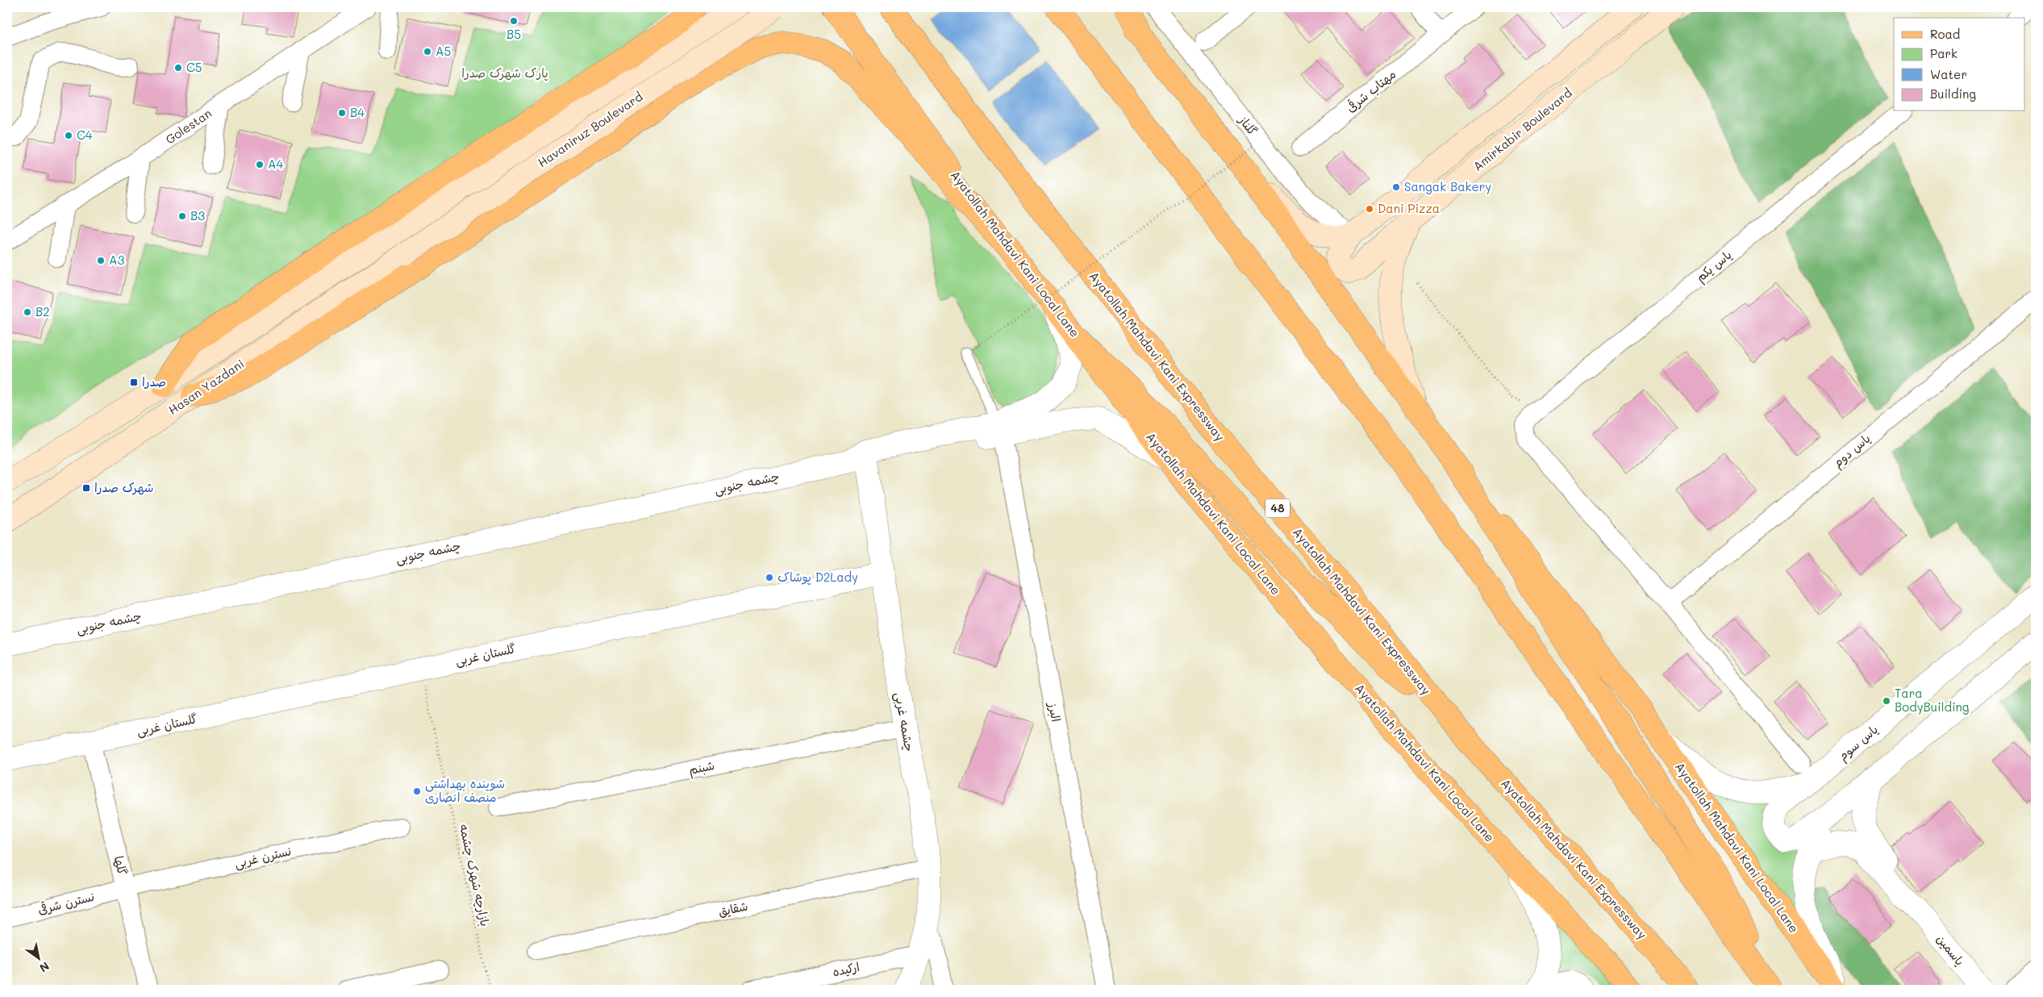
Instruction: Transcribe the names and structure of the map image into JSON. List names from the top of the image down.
{
  "streets": {
    "main road": [
      "Havaniruz Boulevard",
      "Amirkabir Boulevard",
      "Ayatollah Mahdavi Kani Local Lane",
      "Ayatollah Mahdavi Kani Expressway",
      "Hasan Yazdani",
      "48"
    ],
    "street": [
      "مهتاب شرقی",
      "گلناز",
      "Golestan",
      "یاس یکم",
      "یاس دوم",
      "چشمه جنوبی",
      "گلستان غربی",
      "البرز",
      "چشمه غربی",
      "یاس سوم",
      "شبنم",
      "نسترن غربی",
      "گلها",
      "نسترن شرقی",
      "شقایق",
      "یاسمین",
      "ارکیده"
    ],
    "path": ["بازارچه شهرک چشمه"]
  },
  "crossings": [
    ["گلناز", "Amirkabir Boulevard"],
    ["Havaniruz Boulevard", "Hasan Yazdani"],
    ["Ayatollah Mahdavi Kani Local Lane", "چشمه جنوبی"],
    ["Ayatollah Mahdavi Kani Local Lane", "یاس سوم"],
    ["یاس یکم", "یاس دوم"],
    ["چشمه جنوبی", "البرز"],
    ["چشمه جنوبی", "چشمه غربی"],
    ["گلستان غربی", "چشمه غربی"],
    ["گلستان غربی", "گلها"],
    ["گلستان غربی", "بازارچه شهرک چشمه"],
    ["چشمه غربی", "شبنم"],
    ["چشمه غربی", "شقایق"],
    ["چشمه غربی", "ارکیده"],
    ["نسترن غربی", "گلها"],
    ["نسترن غربی", "نسترن شرقی"],
    ["گلها", "نسترن شرقی"]
  ],
  "parks": ["پارک شهرک صدرا"],
  "places": {
    "other": [
      "B5",
      "A5",
      "C5",
      "B4",
      "C4",
      "A4",
      "Sangak Bakery",
      "Dani Pizza",
      "B3",
      "A3",
      "B2",
      "پوشاک D2Lady",
      "Tara BodyBuilding",
      "شوینده بهداشتی منصف انصاری"
    ],
    "transit": ["صدرا", "شهرک صدرا"]
  },
  "legend": [
    "Road",
    "Park",
    "Water",
    "Building"
  ],
  "north": "bottom right"
}
